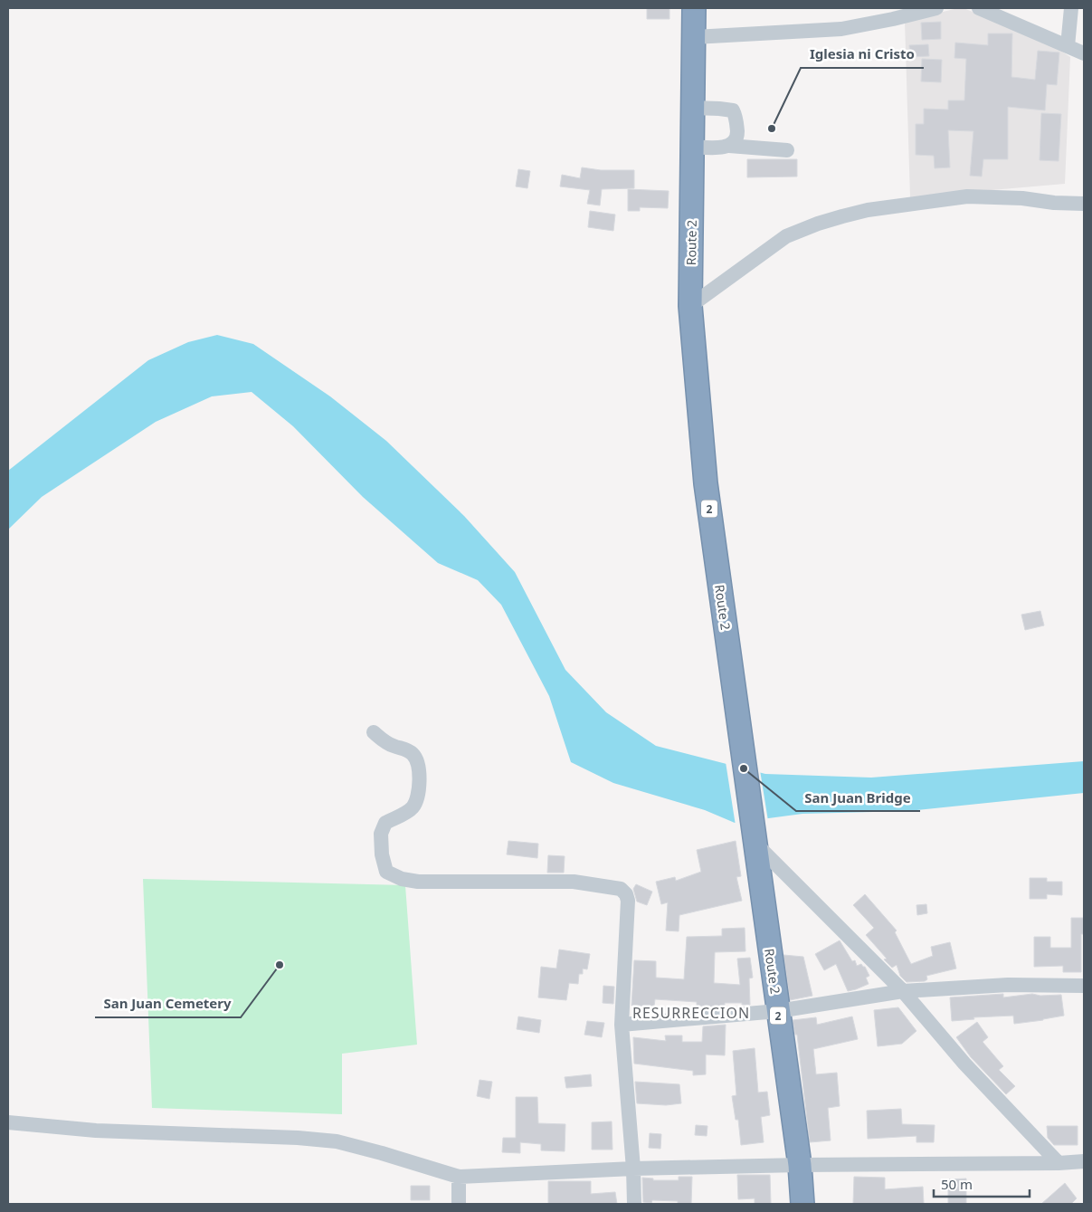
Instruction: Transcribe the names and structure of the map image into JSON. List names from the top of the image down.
{
  "streets": {
    "highway": ["Route 2", "2"]
  },
  "districts": ["RESURRECCION"],
  "places": ["Iglesia ni Cristo", "San Juan Bridge", "San Juan Cemetery"],
  "scale_bar": "50 m"
}
